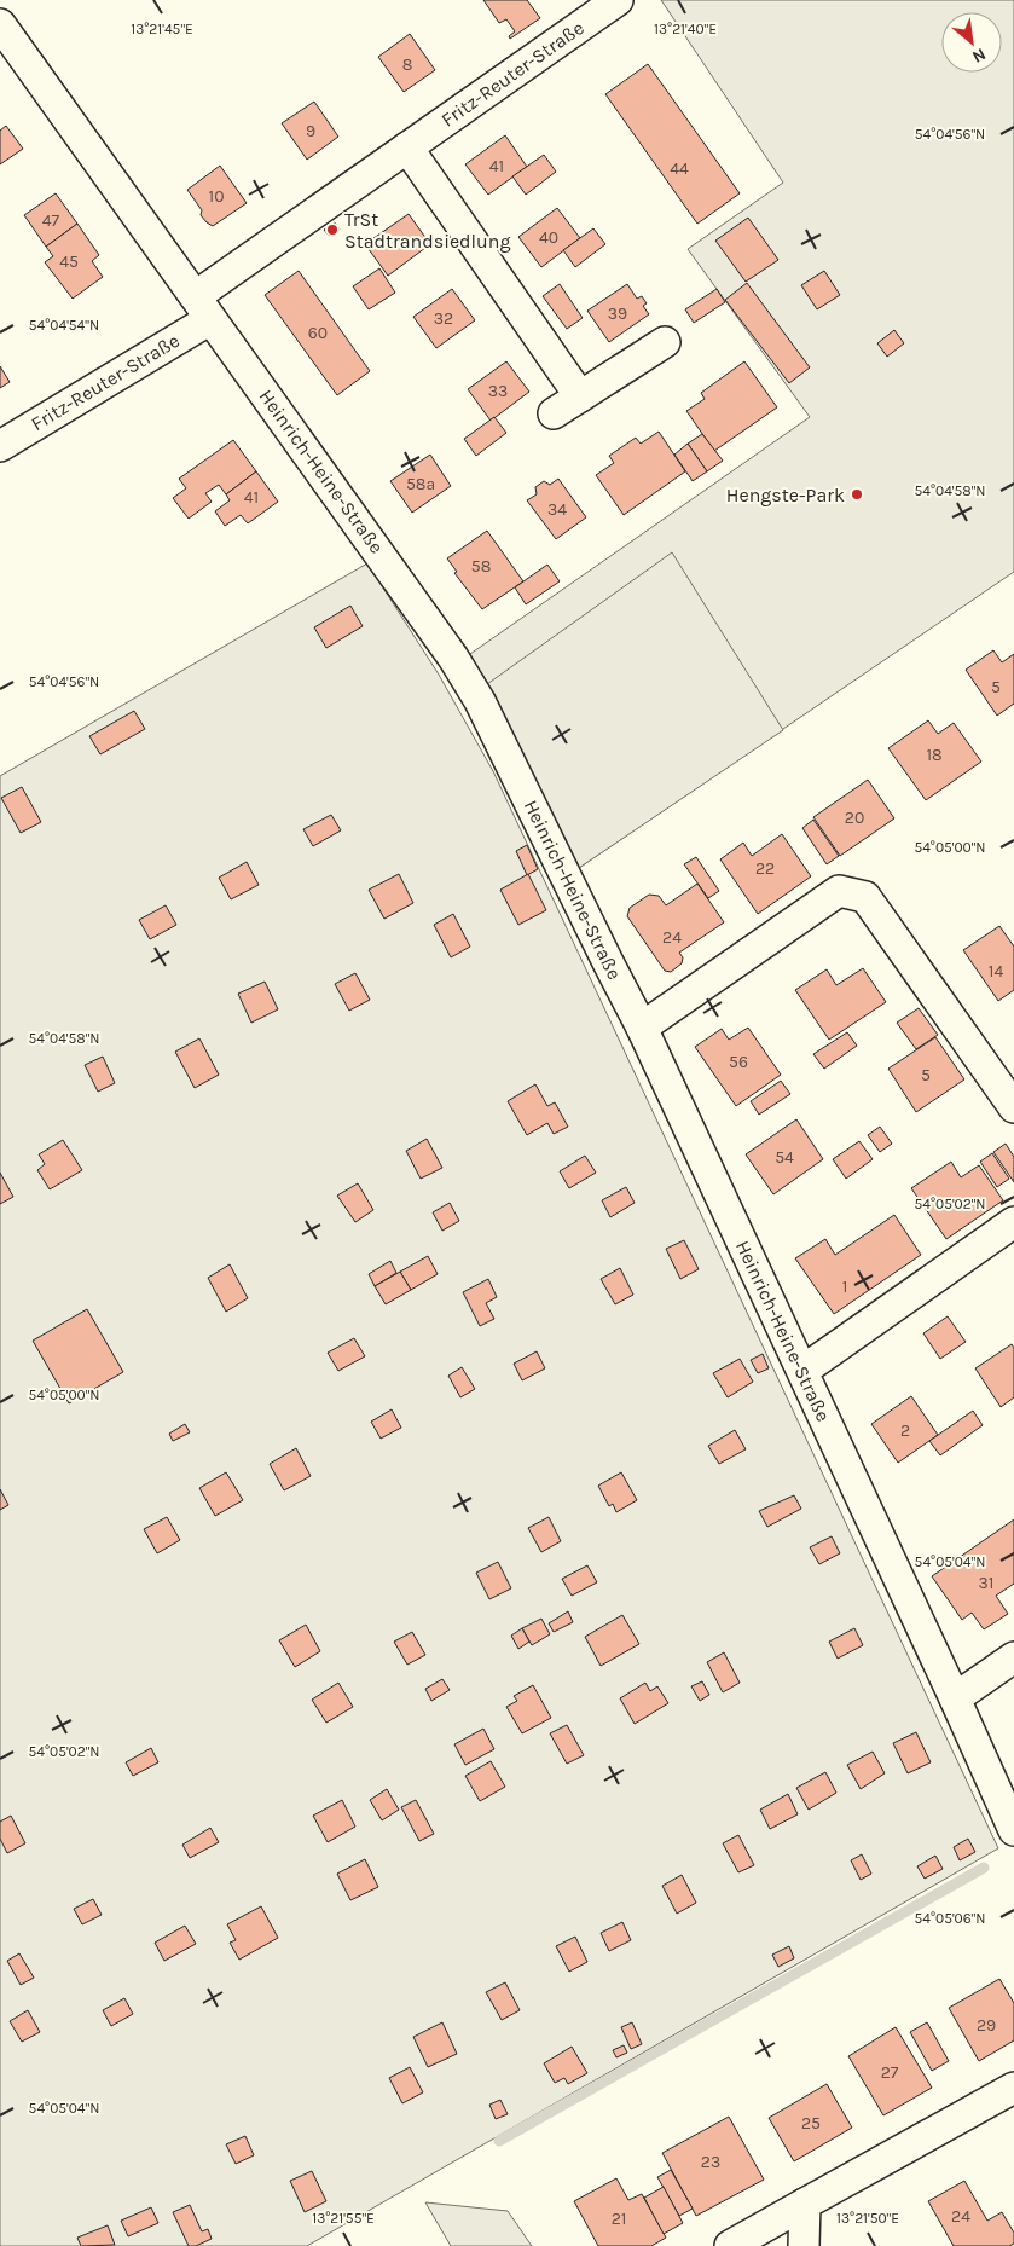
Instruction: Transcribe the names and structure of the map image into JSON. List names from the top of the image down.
{
  "streets": {
    "street": ["Fritz-Reuter-Straße", "Heinrich-Heine-Straße"]
  },
  "crossings": [
    ["Fritz-Reuter-Straße", "Heinrich-Heine-Straße"]
  ],
  "places": ["TrSt Stadtrandsiedlung", "Hengste-Park"],
  "house_numbers": [
    "8",
    "9",
    "41",
    "44",
    "10",
    "47",
    "40",
    "45",
    "39",
    "32",
    "60",
    "33",
    "58a",
    "41",
    "34",
    "58",
    "5",
    "18",
    "20",
    "22",
    "24",
    "14",
    "56",
    "5",
    "54",
    "1",
    "2",
    "31",
    "29",
    "27",
    "25",
    "23",
    "24",
    "21"
  ],
  "north": "bottom right",
  "coordinates": [
    "13°21'45\"E",
    "13°21'40\"E",
    "54°04'56\"N",
    "54°04'54\"N",
    "54°04'58\"N",
    "54°05'00\"N",
    "54°05'02\"N",
    "54°05'04\"N",
    "54°05'06\"N",
    "13°21'55\"E",
    "13°21'50\"E"
  ]
}
